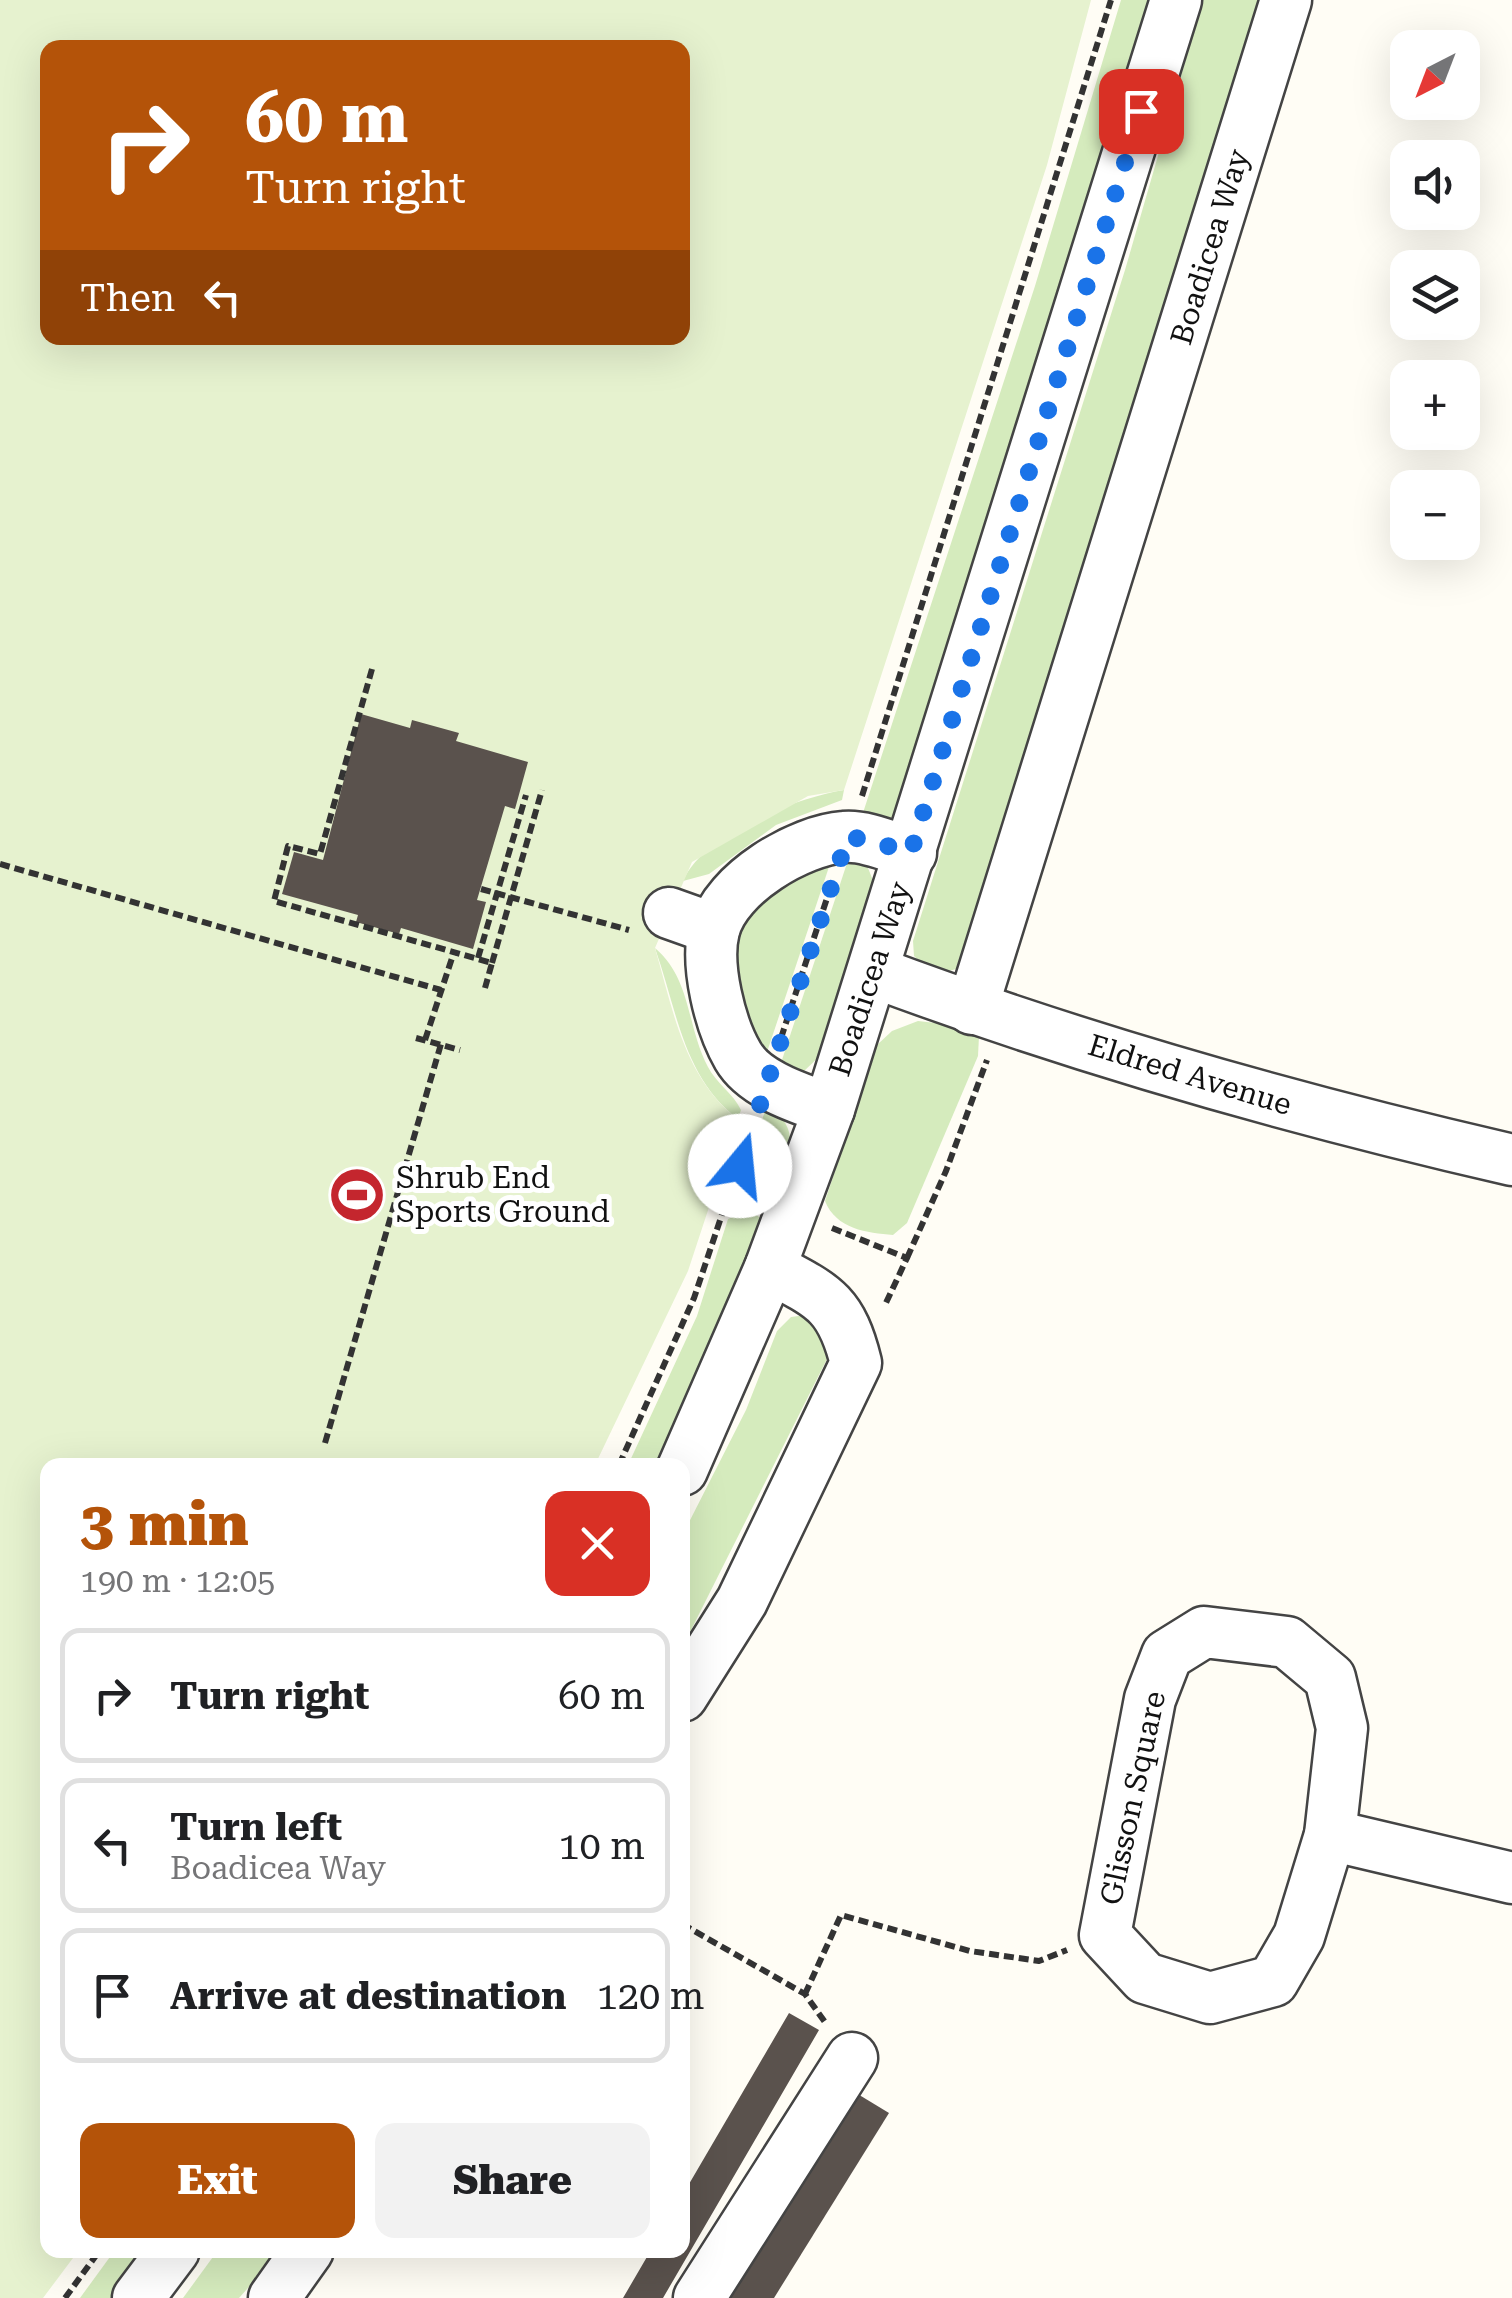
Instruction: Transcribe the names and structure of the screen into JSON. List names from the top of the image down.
{
  "streets": {
    "street": ["Boadicea Way", "Eldred Avenue", "Glisson Square"]
  },
  "crossings": [
    ["Boadicea Way", "Eldred Avenue"]
  ],
  "places": {
    "sports": ["Shrub End Sports Ground"]
  },
  "north": "bottom left",
  "page": {
    "map_buttons": ["+", "−"],
    "turn": ["60 m", "Turn right"],
    "then": "Then",
    "heading": ["3 min", "190 m · 12:05"],
    "list": [
      {
        "name": "Turn right",
        "value": "60 m"
      },
      {
        "name": "Turn left",
        "note": "Boadicea Way",
        "value": "10 m"
      },
      {
        "name": "Arrive at destination",
        "value": "120 m"
      }
    ],
    "buttons": ["Exit", "Share"]
  }
}
